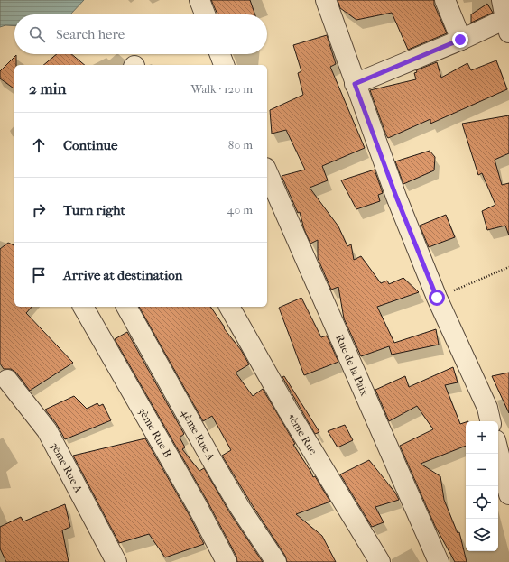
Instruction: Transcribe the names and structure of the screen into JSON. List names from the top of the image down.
{
  "streets": {
    "street": [
      "Rue de la Paix",
      "3ème Rue B",
      "5ème Rue",
      "4ème Rue A",
      "3ème Rue A"
    ]
  },
  "page": {
    "search": "Search here",
    "heading": ["2 min", "Walk · 120 m"],
    "list": [
      ["Continue", "80 m"],
      ["Turn right", "40 m"],
      "Arrive at destination"
    ],
    "map_buttons": ["+", "−"]
  }
}
